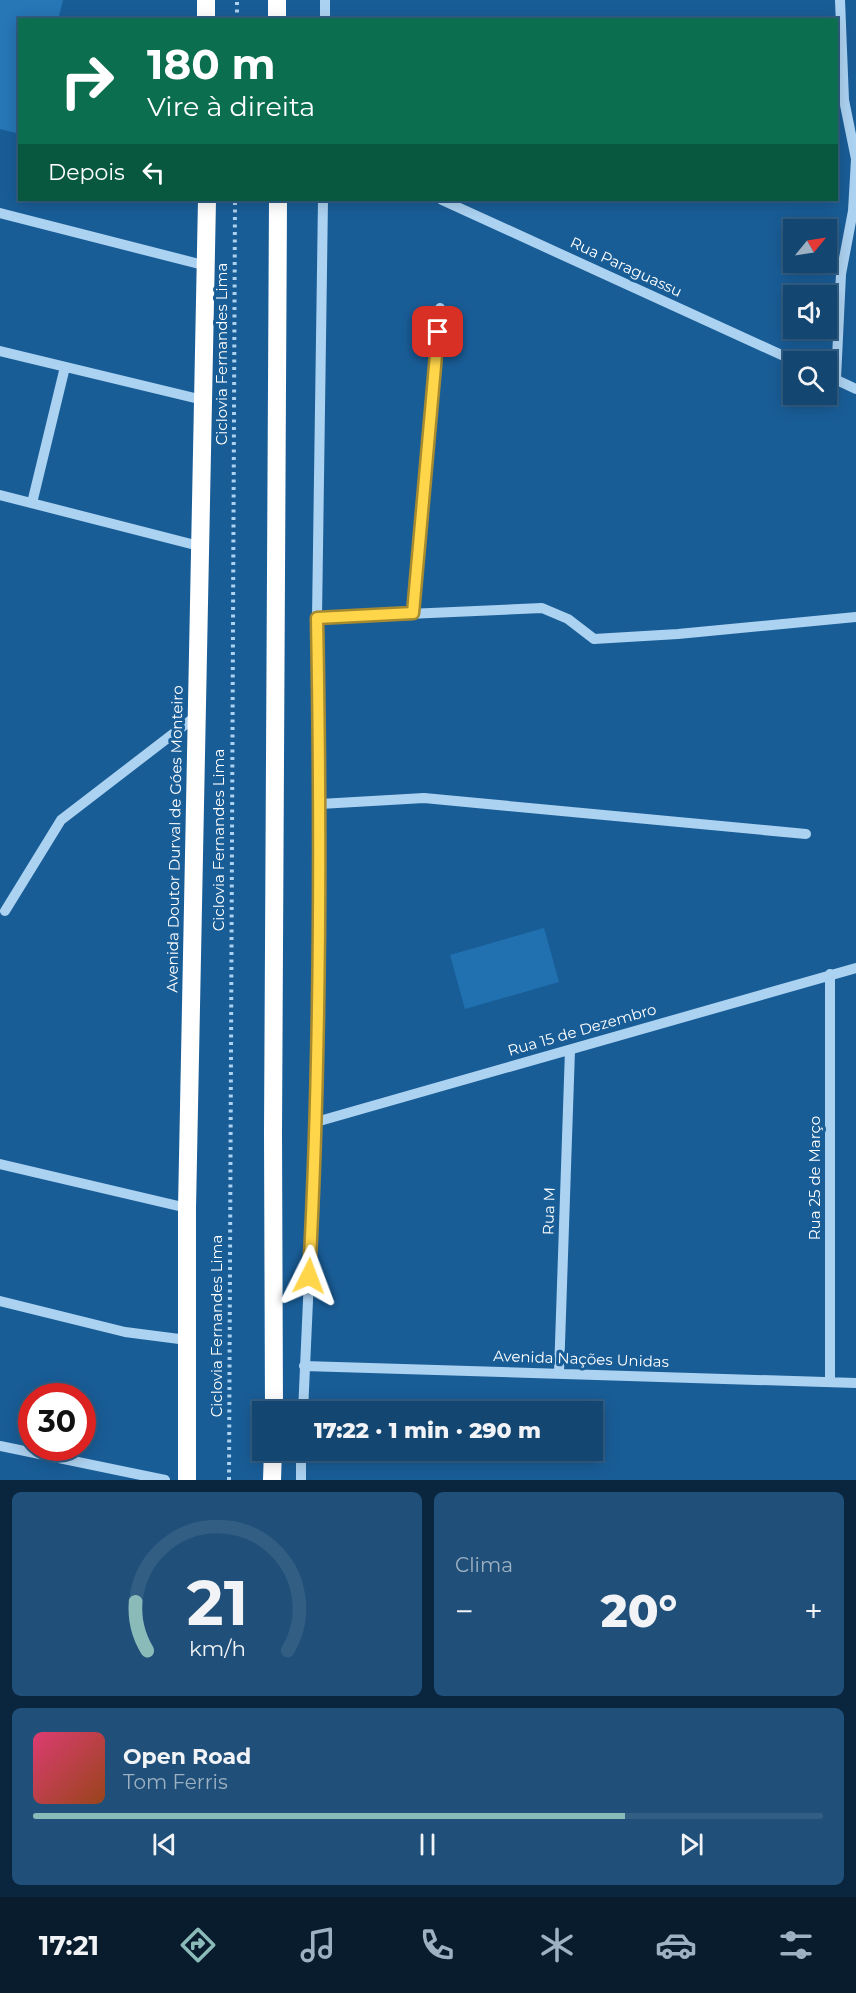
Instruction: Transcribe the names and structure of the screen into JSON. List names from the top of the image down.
{
  "streets": {
    "highway": ["Avenida Doutor Durval de Góes Monteiro"],
    "street": [
      "Rua Paraguassu",
      "Rua 15 de Dezembro",
      "Rua 25 de Março",
      "Rua M",
      "Avenida Nações Unidas"
    ],
    "path": ["Ciclovia Fernandes Lima"]
  },
  "crossings": [
    ["Rua 15 de Dezembro", "Rua 25 de Março"],
    ["Rua 15 de Dezembro", "Rua M"],
    ["Rua 25 de Março", "Avenida Nações Unidas"],
    ["Rua M", "Avenida Nações Unidas"]
  ],
  "north": "top right",
  "page": {
    "turn": ["180 m", "Vire à direita"],
    "then": "Depois",
    "limit": "30",
    "trip": "17:22 · 1 min · 290 m",
    "tile": "Clima",
    "heat": ["−", "20°", "+"],
    "song": ["Open Road", "Tom Ferris"],
    "tabs": "17:21",
    "gauge": ["21", "km/h"]
  }
}
